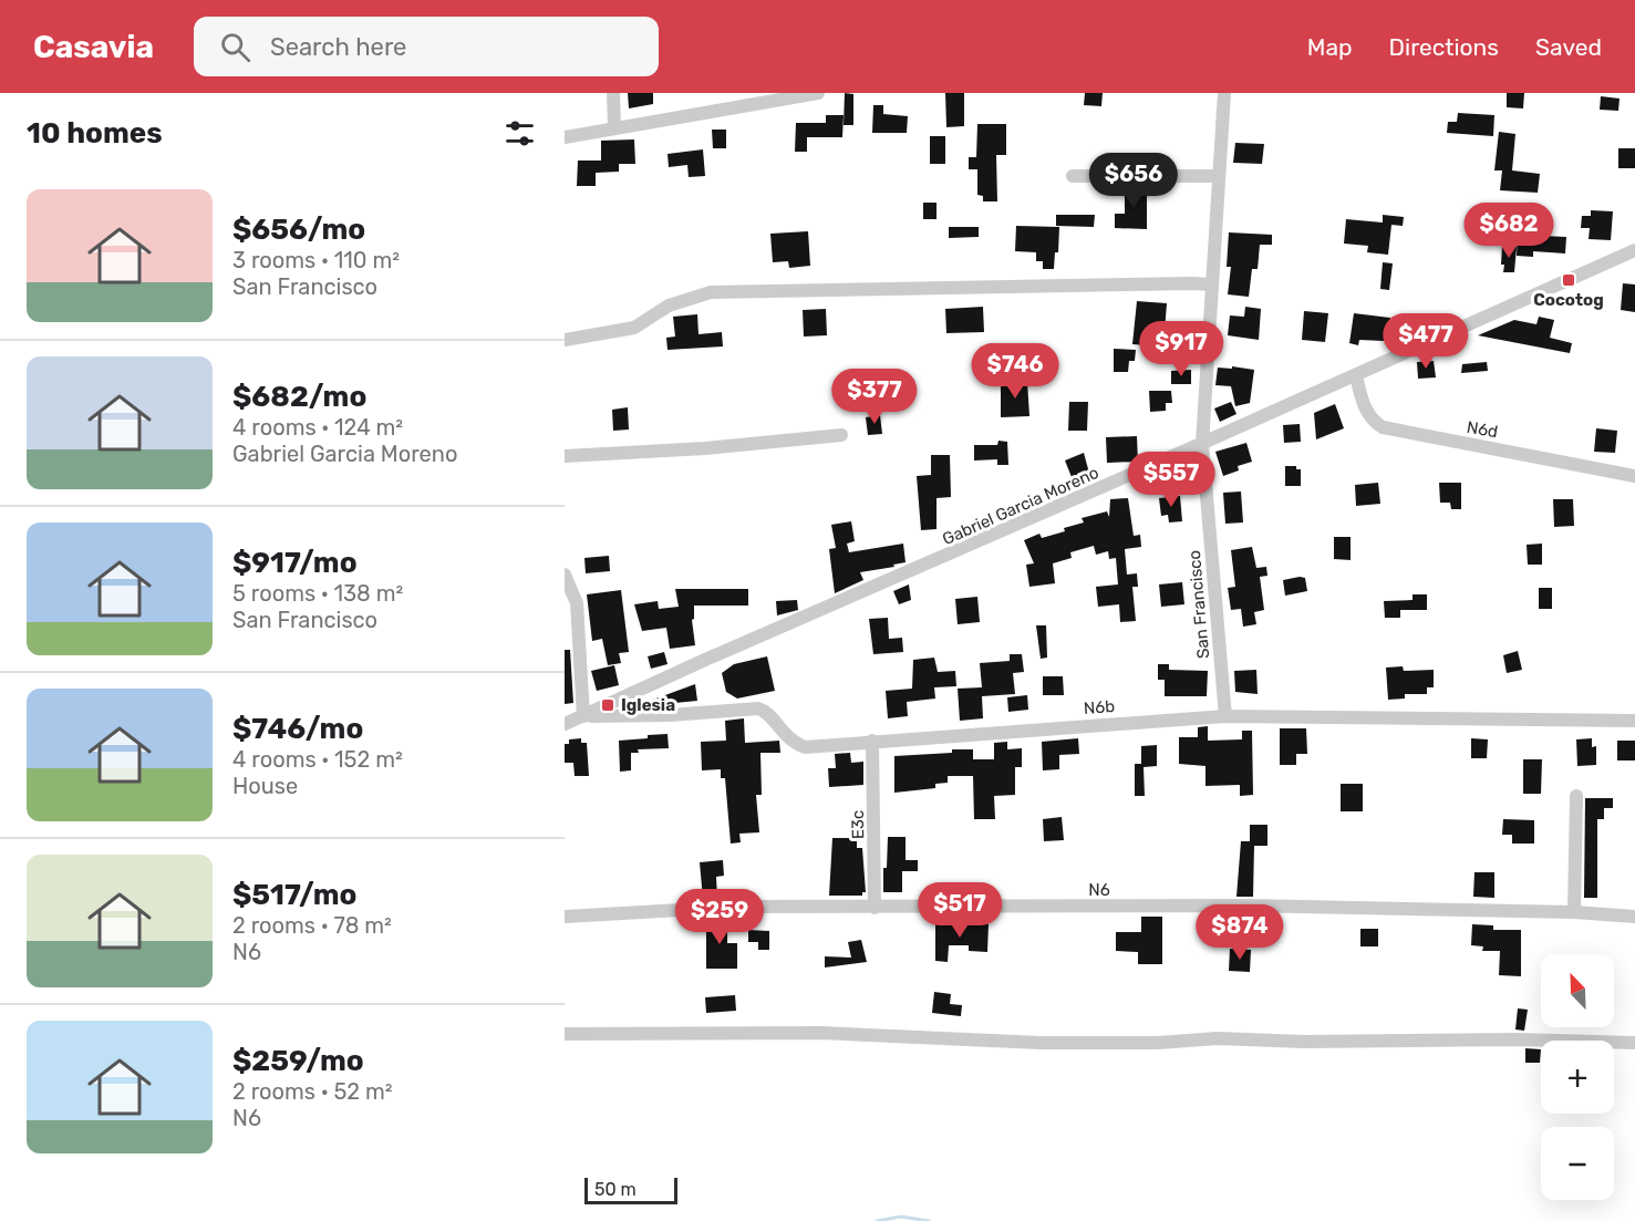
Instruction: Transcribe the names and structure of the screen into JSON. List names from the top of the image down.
{
  "streets": {
    "street": [
      "N6d",
      "Gabriel Garcia Moreno",
      "San Francisco",
      "N6b",
      "E3c",
      "N6"
    ]
  },
  "crossings": [
    ["N6d", "Gabriel Garcia Moreno"],
    ["Gabriel Garcia Moreno", "San Francisco"],
    ["Gabriel Garcia Moreno", "N6b"],
    ["San Francisco", "N6b"],
    ["N6b", "E3c"],
    ["E3c", "N6"]
  ],
  "places": {
    "transit": ["Cocotog", "Iglesia"]
  },
  "scale_bar": "50 m",
  "north": "top left",
  "page": {
    "header": "Casavia",
    "search": "Search here",
    "nav": ["Map", "Directions", "Saved"],
    "heading": "10 homes",
    "price": [
      "$656",
      "$682",
      "$477",
      "$917",
      "$746",
      "$377",
      "$557",
      "$517",
      "$259",
      "$874"
    ],
    "list": [
      {
        "name": "$656/mo",
        "note": "3 rooms · 110 m² · San Francisco"
      },
      {
        "name": "$682/mo",
        "note": "4 rooms · 124 m² · Gabriel Garcia Moreno"
      },
      {
        "name": "$917/mo",
        "note": "5 rooms · 138 m² · San Francisco"
      },
      {
        "name": "$746/mo",
        "note": "4 rooms · 152 m² · House"
      },
      {
        "name": "$517/mo",
        "note": "2 rooms · 78 m² · N6"
      },
      {
        "name": "$259/mo",
        "note": "2 rooms · 52 m² · N6"
      }
    ],
    "map_buttons": ["+", "−"],
    "scale": "50 m"
  }
}
